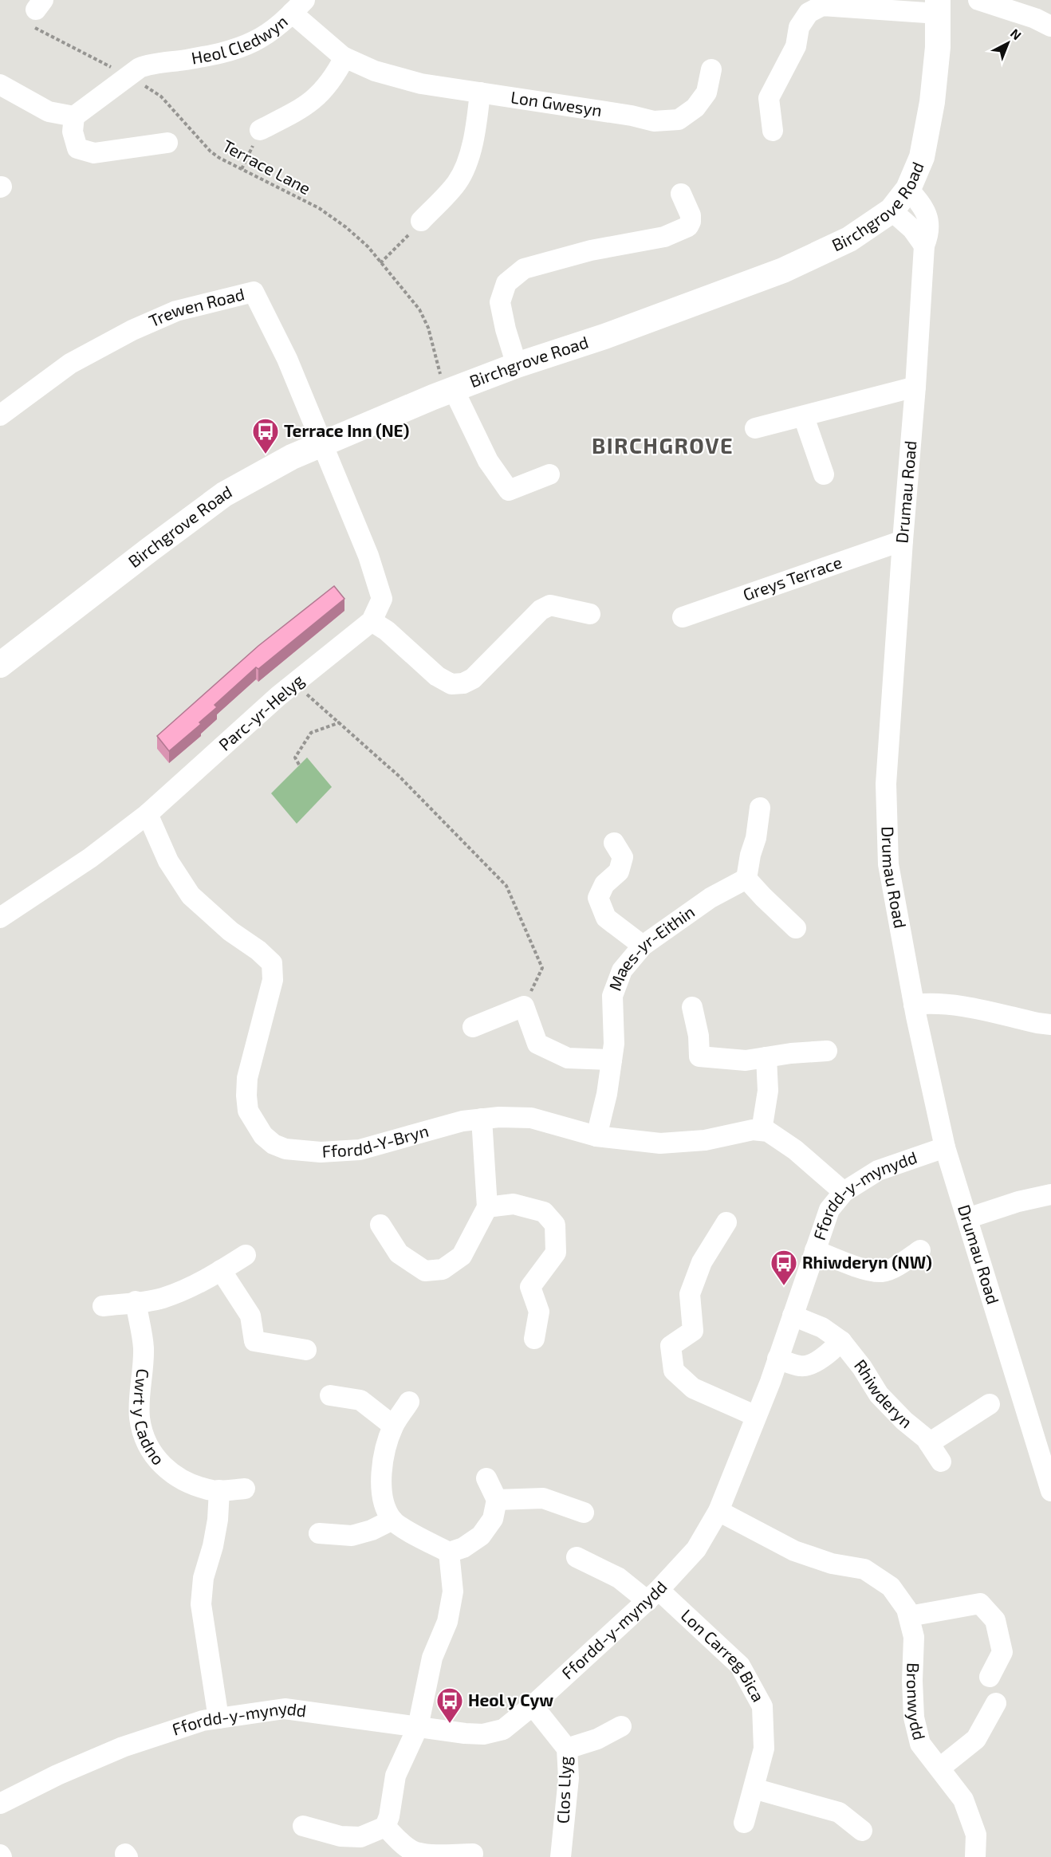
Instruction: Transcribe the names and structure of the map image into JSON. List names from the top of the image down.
{
  "streets": {
    "main road": ["Birchgrove Road"],
    "street": [
      "Heol Cledwyn",
      "Lon Gwesyn",
      "Trewen Road",
      "Drumau Road",
      "Greys Terrace",
      "Parc-yr-Helyg",
      "Maes-yr-Eithin",
      "Ffordd-Y-Bryn",
      "Ffordd-y-mynydd",
      "Rhiwderyn",
      "Cwrt y Cadno",
      "Lon Carreg Bica",
      "Bronwydd",
      "Clos Llyg"
    ],
    "path": ["Terrace Lane"]
  },
  "crossings": [
    ["Heol Cledwyn", "Lon Gwesyn"],
    ["Heol Cledwyn", "Terrace Lane"],
    ["Terrace Lane", "Birchgrove Road"],
    ["Birchgrove Road", "Trewen Road"],
    ["Birchgrove Road", "Drumau Road"],
    ["Birchgrove Road", "Parc-yr-Helyg"],
    ["Trewen Road", "Parc-yr-Helyg"],
    ["Drumau Road", "Greys Terrace"],
    ["Drumau Road", "Ffordd-y-mynydd"],
    ["Parc-yr-Helyg", "Ffordd-Y-Bryn"],
    ["Maes-yr-Eithin", "Ffordd-Y-Bryn"],
    ["Ffordd-Y-Bryn", "Ffordd-y-mynydd"],
    ["Ffordd-y-mynydd", "Rhiwderyn"],
    ["Ffordd-y-mynydd", "Lon Carreg Bica"],
    ["Ffordd-y-mynydd", "Bronwydd"],
    ["Ffordd-y-mynydd", "Clos Llyg"]
  ],
  "districts": ["BIRCHGROVE"],
  "places": {
    "bus stop": ["Terrace Inn (NE)", "Rhiwderyn (NW)", "Heol y Cyw"]
  },
  "north": "top right"
}
